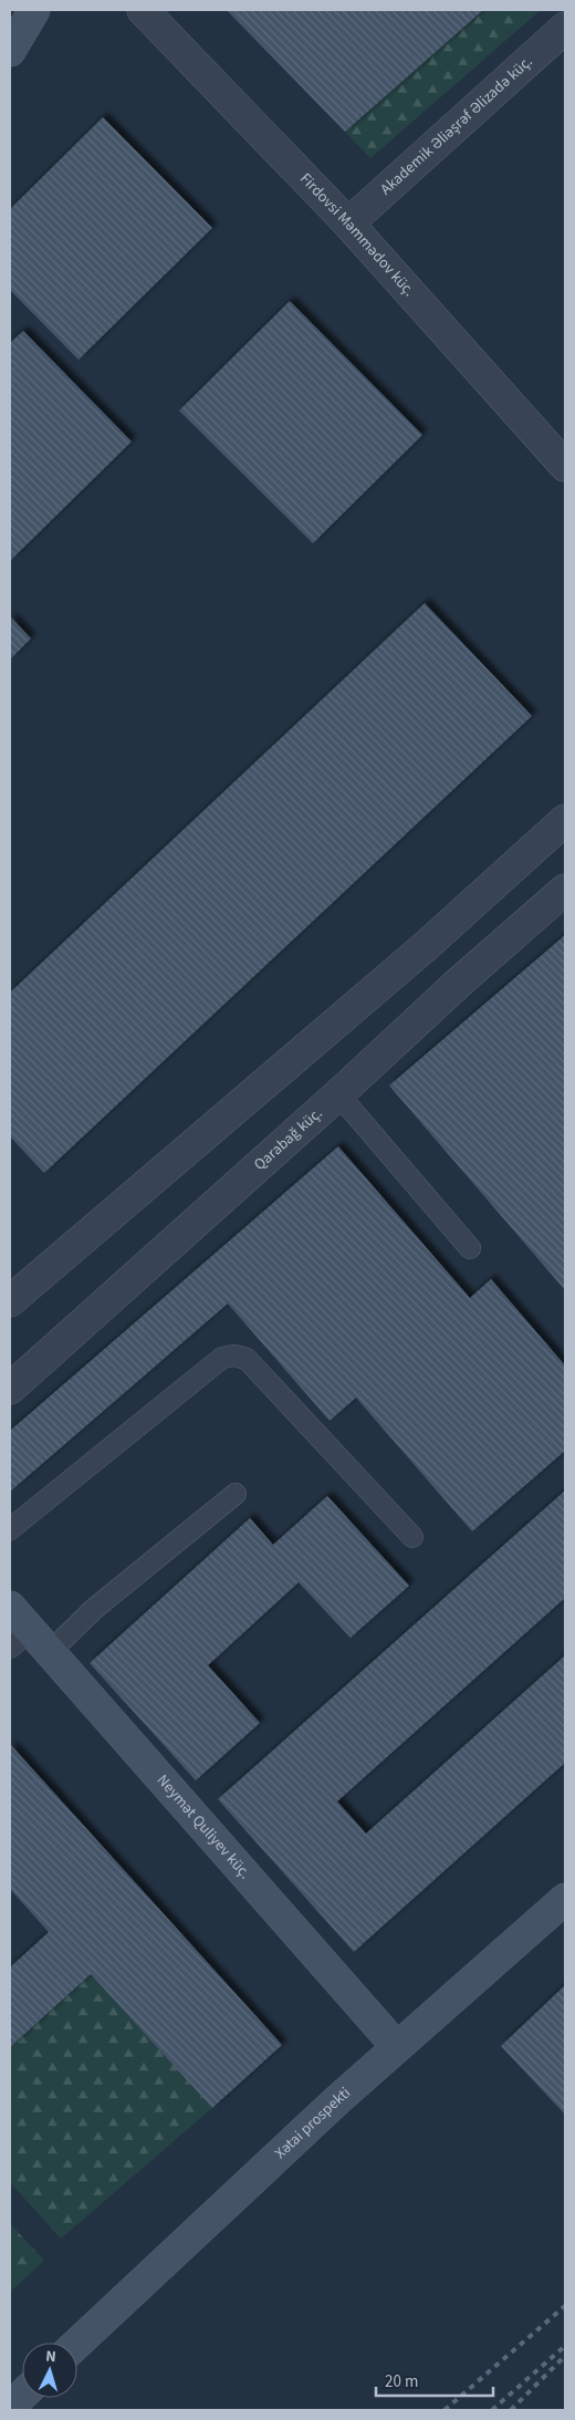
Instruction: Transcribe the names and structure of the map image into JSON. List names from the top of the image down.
{
  "streets": {
    "main road": ["Neymət Quliyev küç.", "Xətai prospekti"],
    "street": ["Akademik Əliəşrəf Əlizadə küç.", "Firdovsi Məmmədov küç.", "Qarabağ küç."]
  },
  "crossings": [
    ["Akademik Əliəşrəf Əlizadə küç.", "Firdovsi Məmmədov küç."],
    ["Neymət Quliyev küç.", "Xətai prospekti"]
  ],
  "scale_bar": "20 m",
  "north": "top"
}
